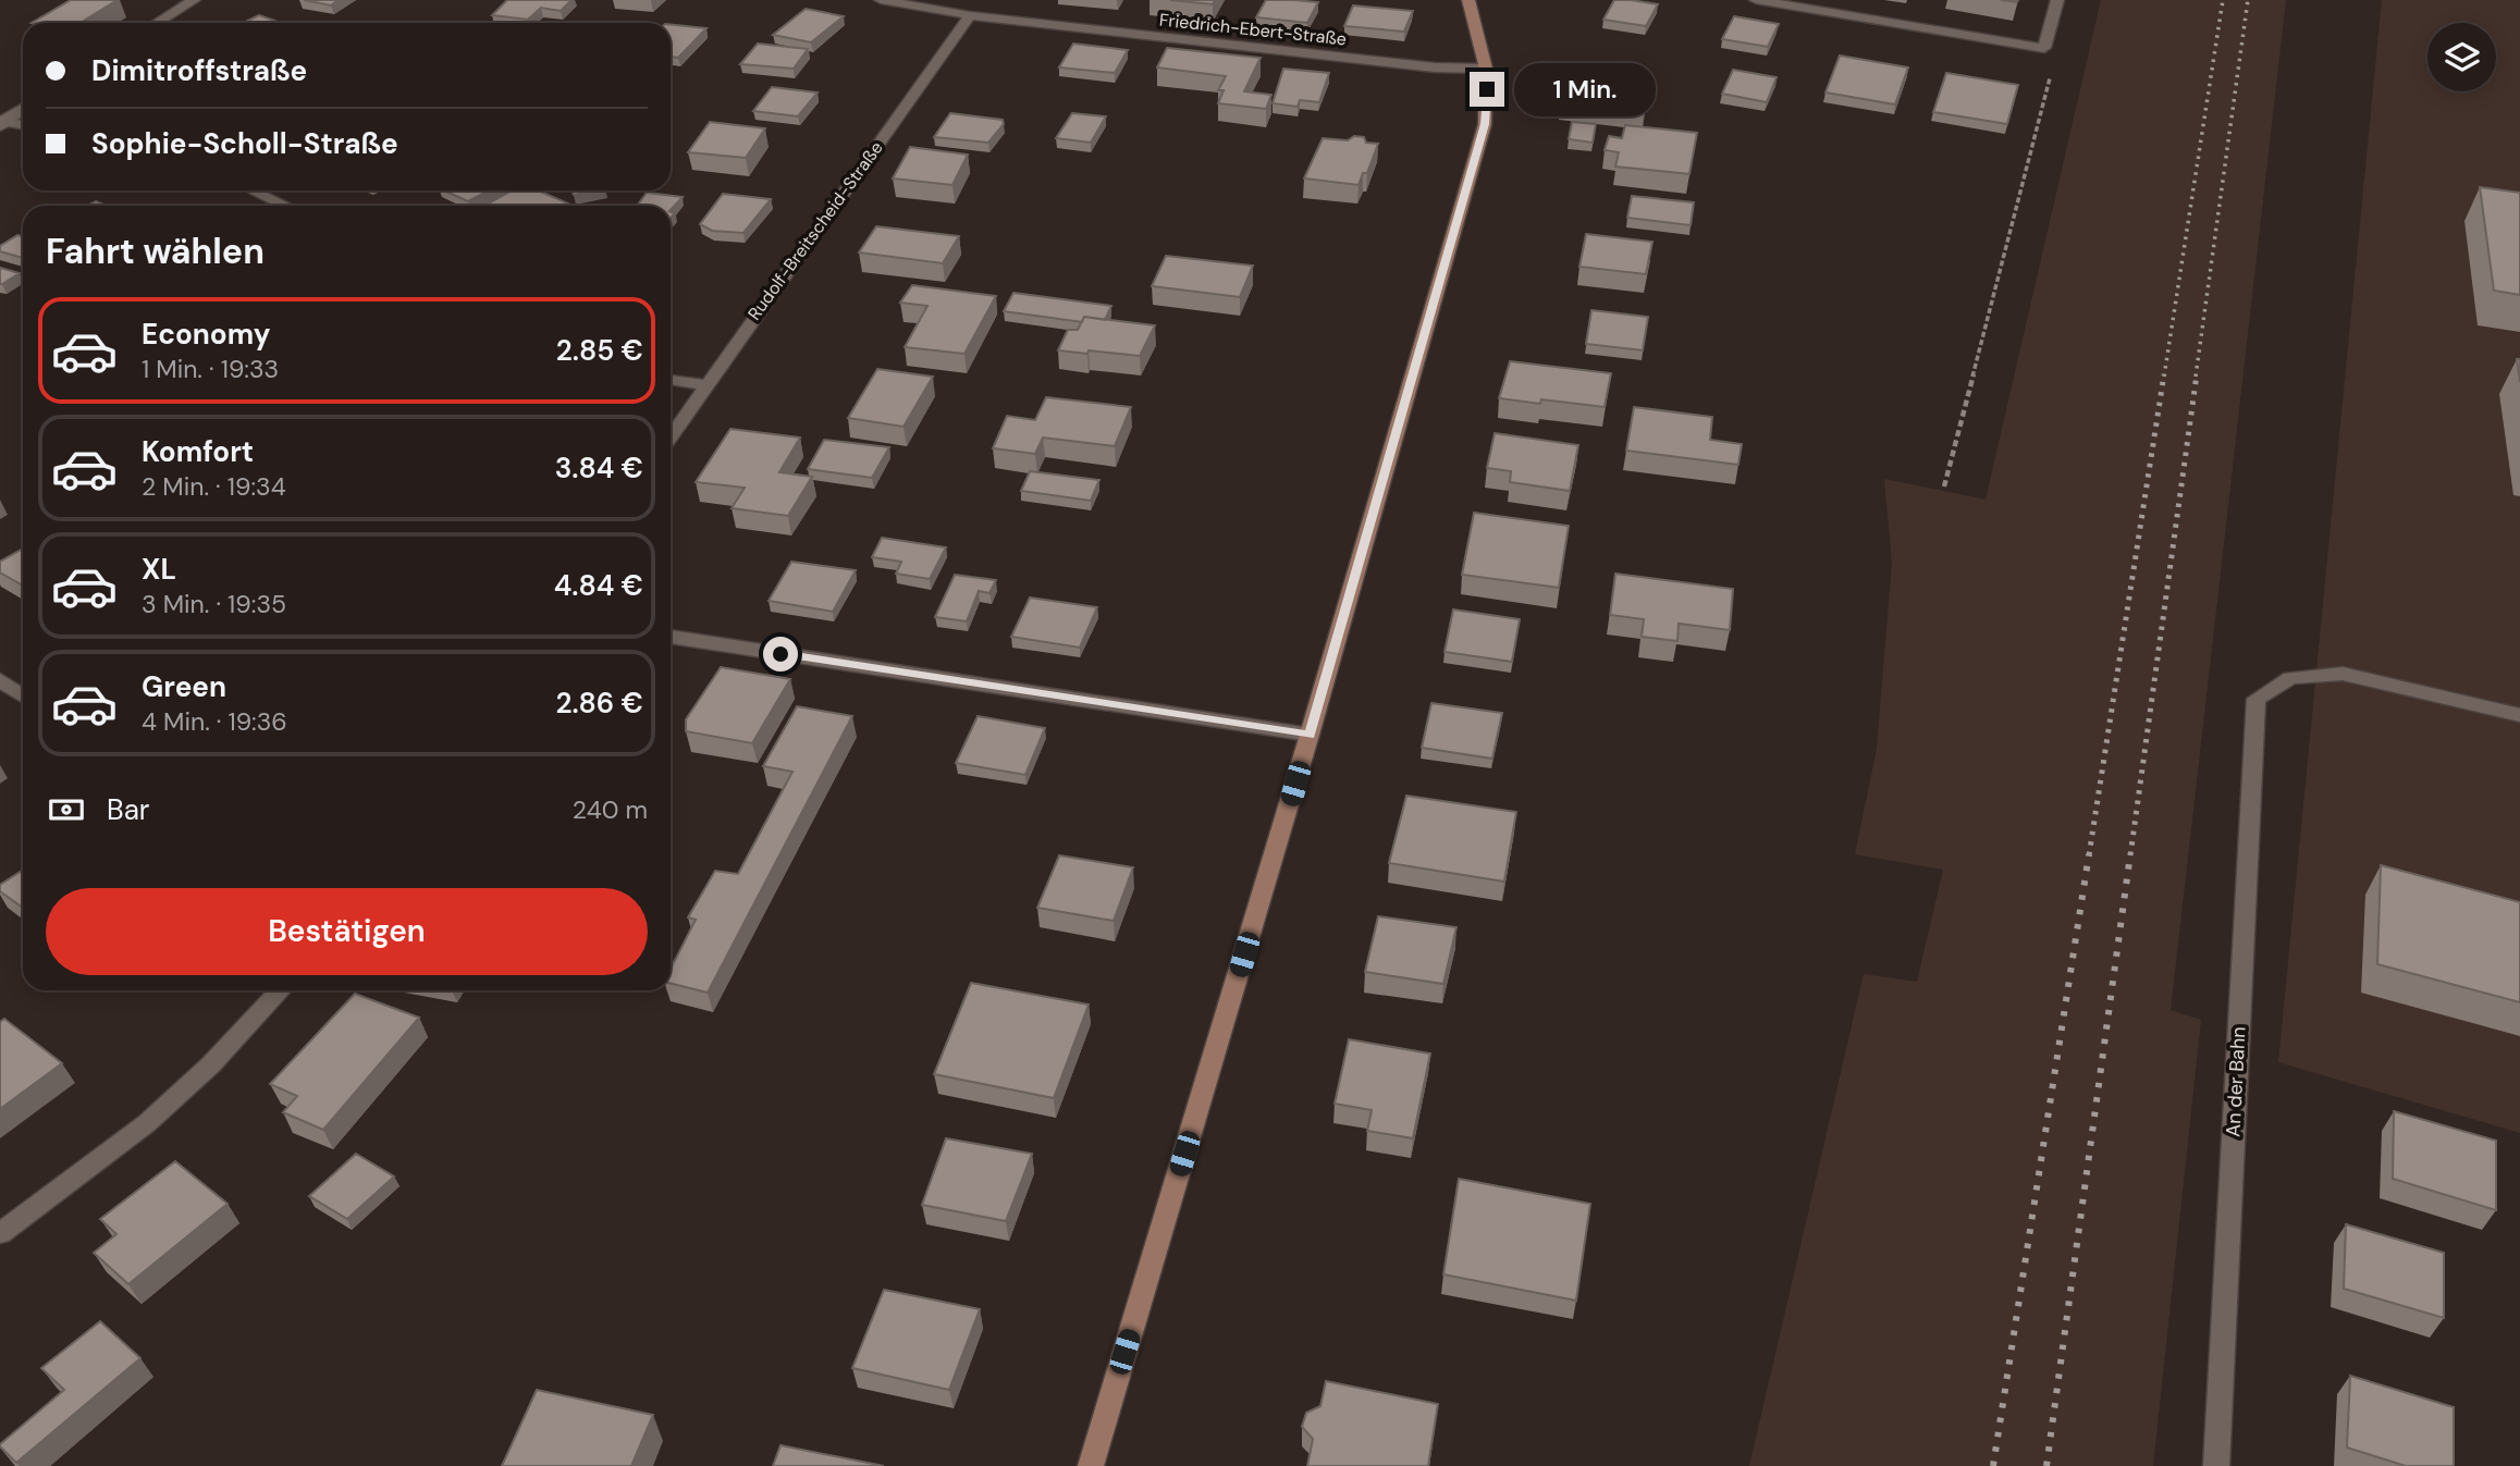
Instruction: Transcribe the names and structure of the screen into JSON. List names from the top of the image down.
{
  "streets": {
    "street": ["Friedrich-Ebert-Straße", "Rudolf-Breitscheid-Straße", "An der Bahn"]
  },
  "crossings": [
    ["Friedrich-Ebert-Straße", "Rudolf-Breitscheid-Straße"]
  ],
  "page": {
    "banner": ["Dimitroffstraße", "Sophie-Scholl-Straße"],
    "bubble": "1 Min.",
    "heading": "Fahrt wählen",
    "list": [
      {
        "name": "Economy",
        "note": "1 Min. · 19:33",
        "value": "2.85 €"
      },
      {
        "name": "Komfort",
        "note": "2 Min. · 19:34",
        "value": "3.84 €"
      },
      {
        "name": "XL",
        "note": "3 Min. · 19:35",
        "value": "4.84 €"
      },
      {
        "name": "Green",
        "note": "4 Min. · 19:36",
        "value": "2.86 €"
      }
    ],
    "pay": ["Bar", "240 m"],
    "buttons": "Bestätigen"
  }
}
